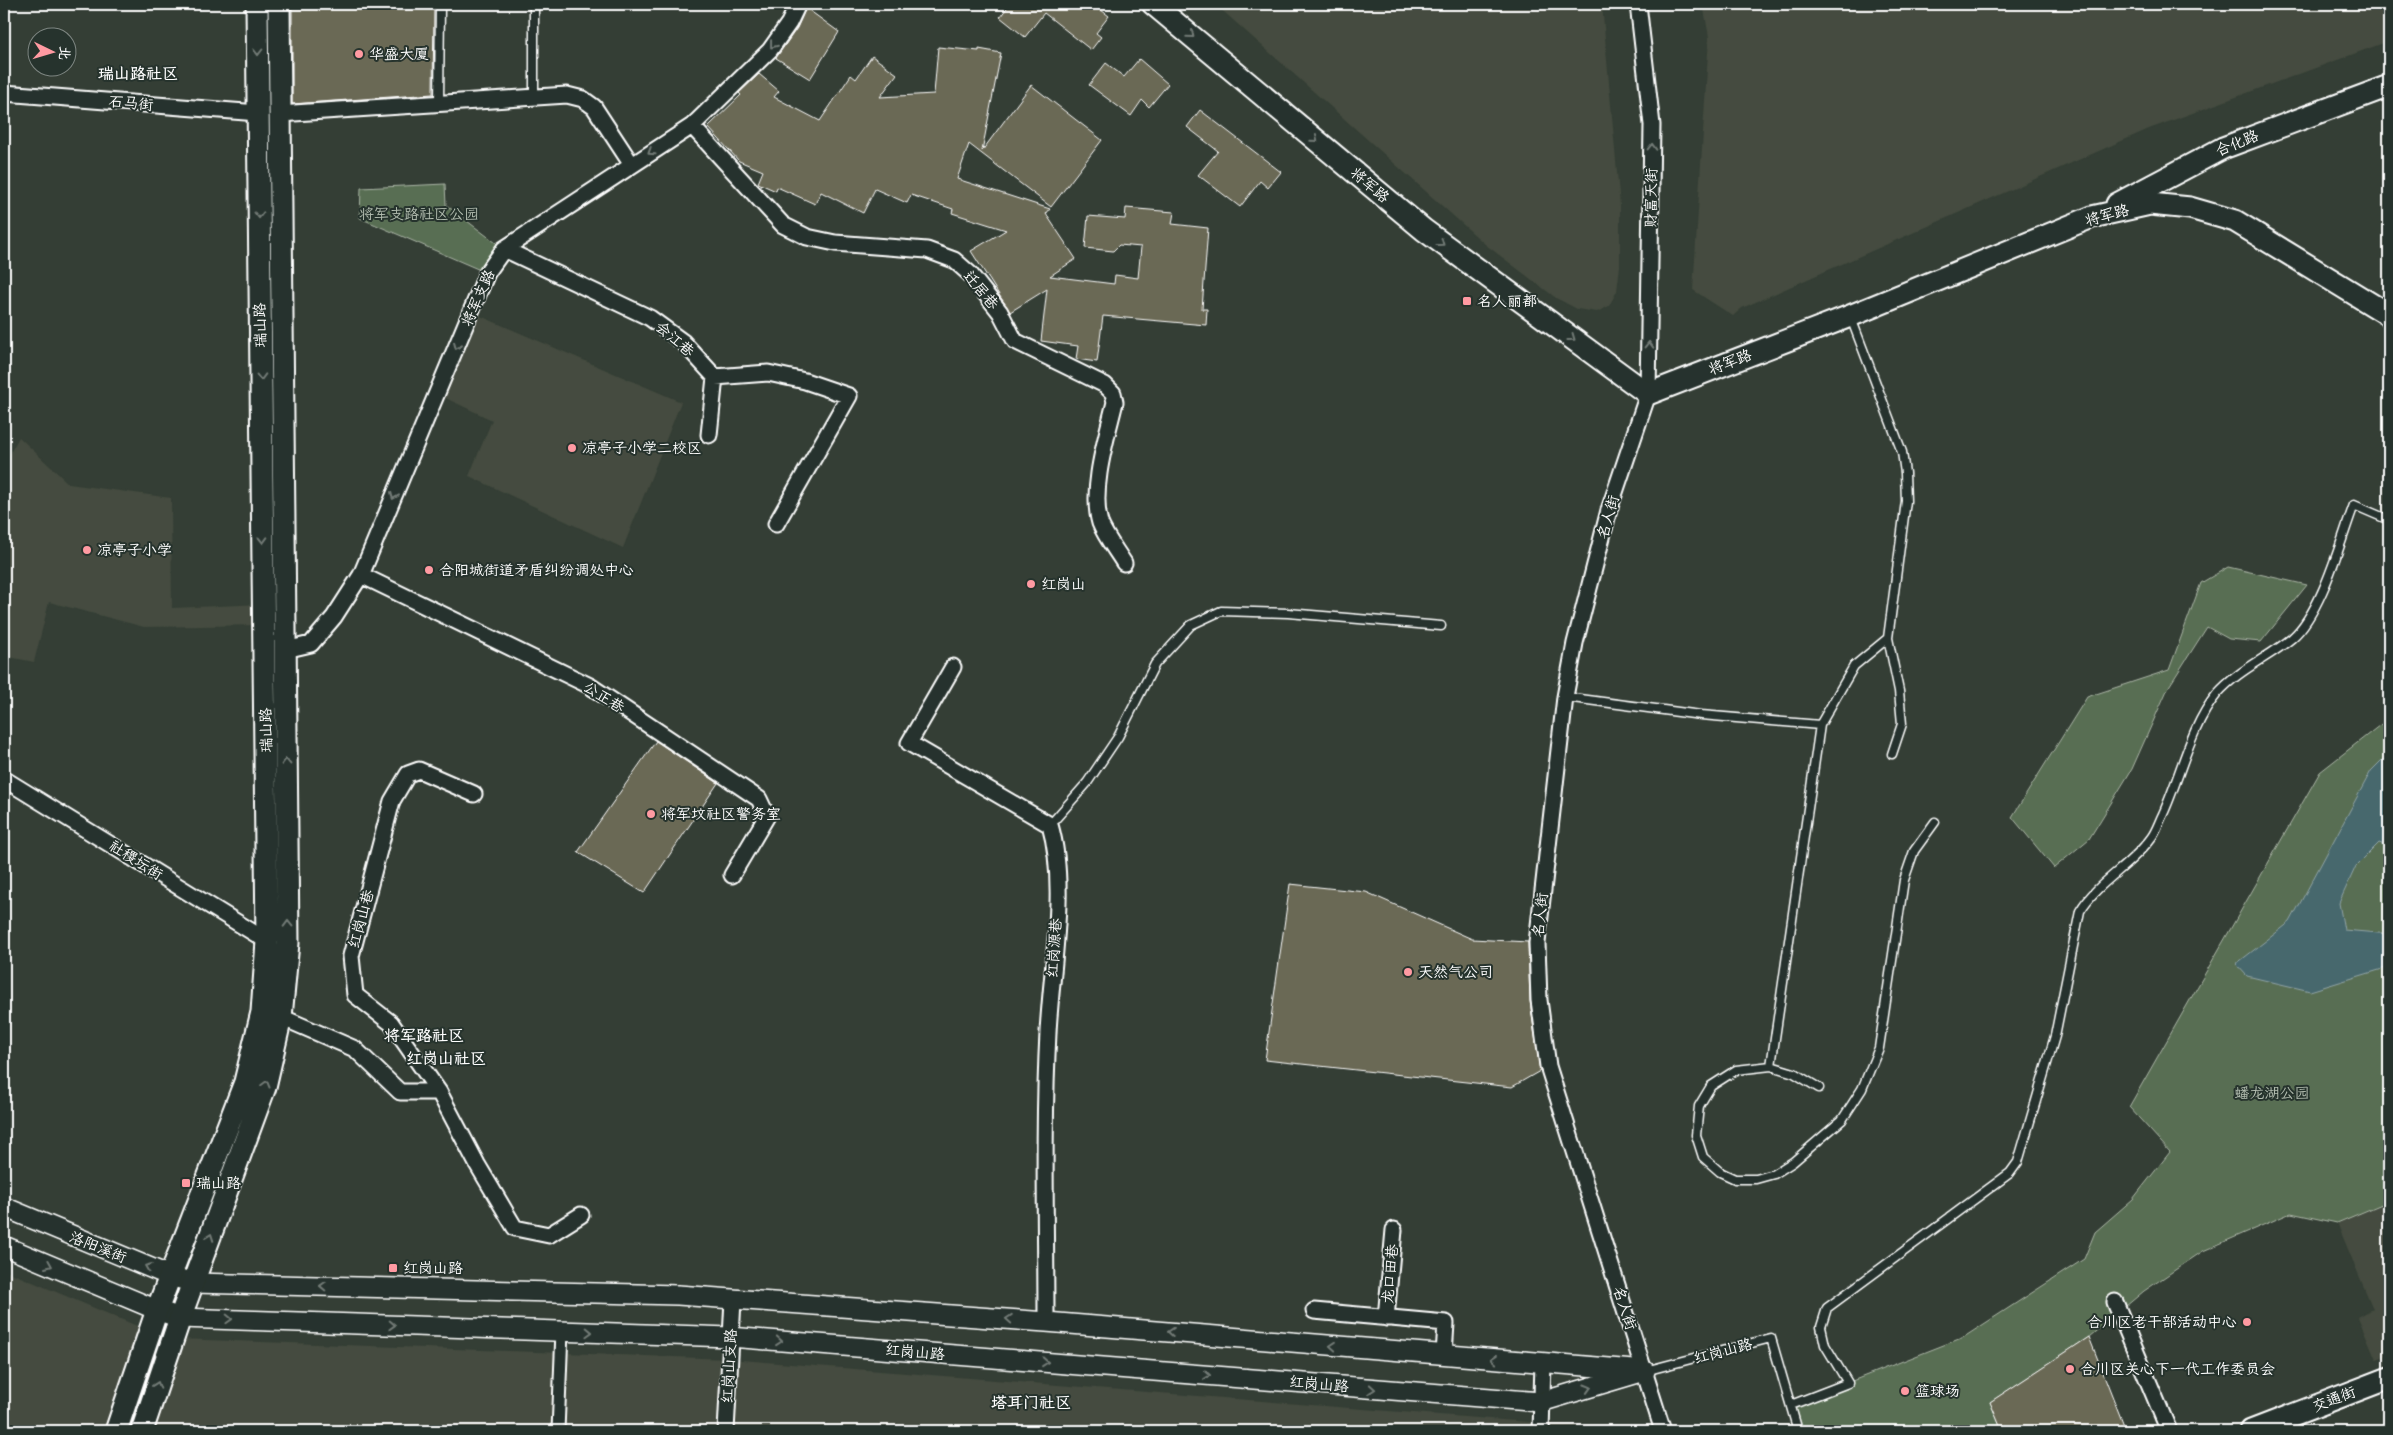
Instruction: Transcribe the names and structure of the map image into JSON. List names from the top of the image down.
{
  "streets": {
    "main road": [
      "合化路",
      "将军路",
      "瑞山路",
      "交通街"
    ],
    "street": [
      "石马街",
      "财富天街",
      "迁居巷",
      "将军支路",
      "会江巷",
      "名人街",
      "公正巷",
      "社稷坛街",
      "红岗山巷",
      "红岗源巷",
      "洛阳溪街",
      "龙口田巷",
      "红岗山路",
      "红岗山支路"
    ]
  },
  "crossings": [
    ["石马街", "瑞山路"],
    ["合化路", "将军路"],
    ["将军路", "财富天街"],
    ["将军路", "名人街"],
    ["财富天街", "名人街"],
    ["迁居巷", "将军支路"],
    ["将军支路", "瑞山路"],
    ["将军支路", "会江巷"],
    ["将军支路", "公正巷"],
    ["瑞山路", "社稷坛街"],
    ["瑞山路", "洛阳溪街"],
    ["瑞山路", "红岗山路"],
    ["名人街", "红岗山路"],
    ["红岗源巷", "红岗山路"],
    ["洛阳溪街", "红岗山路"],
    ["龙口田巷", "红岗山路"],
    ["红岗山路", "红岗山支路"]
  ],
  "one_way": ["将军路", "财富天街", "将军支路"],
  "districts": [
    "瑞山路社区",
    "将军路社区",
    "红岗山社区",
    "塔耳门社区"
  ],
  "parks": ["将军支路社区公园", "蟠龙湖公园"],
  "places": {
    "other": [
      "华盛大厦",
      "凉亭子小学二校区",
      "凉亭子小学",
      "合阳城街道矛盾纠纷调处中心",
      "红岗山",
      "将军坟社区警务室",
      "天然气公司",
      "合川区老干部活动中心",
      "合川区关心下一代工作委员会",
      "篮球场"
    ],
    "transit": ["名人丽都", "瑞山路", "红岗山路"]
  },
  "north": "right"
}
